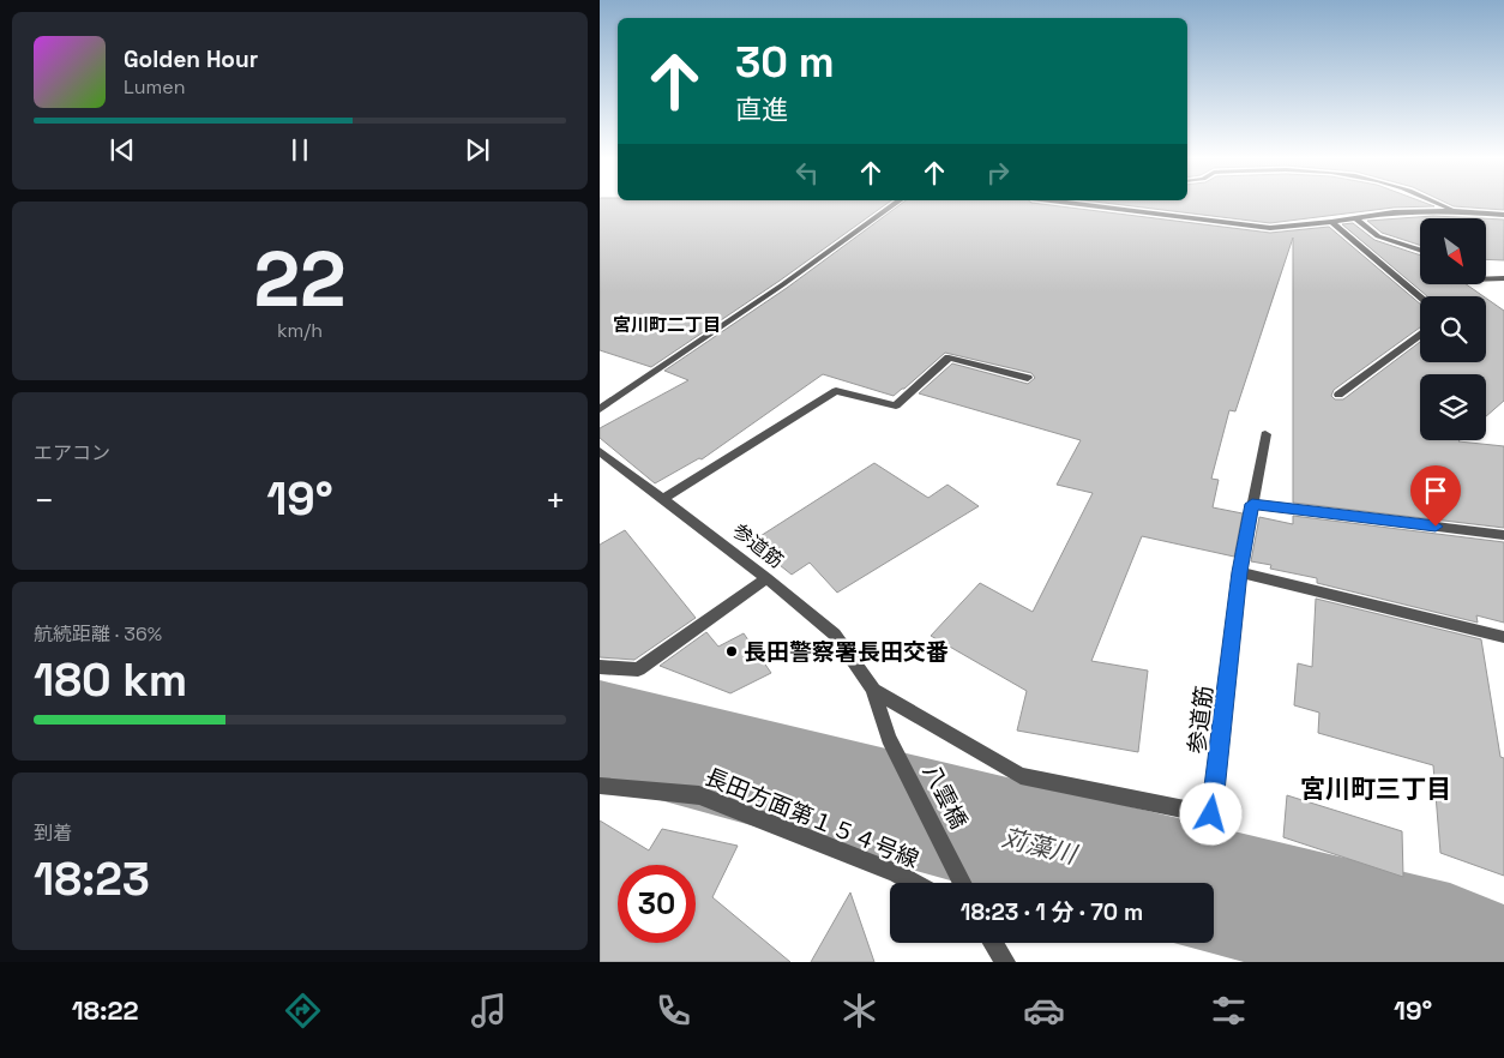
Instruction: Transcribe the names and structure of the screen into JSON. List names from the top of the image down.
{
  "streets": {
    "street": ["参道筋", "八雲橋", "長田方面第１５４号線"]
  },
  "crossings": [
    ["参道筋", "八雲橋"]
  ],
  "districts": ["宮川町二丁目", "宮川町三丁目"],
  "water": ["苅藻川"],
  "places": ["長田警察署長田交番"],
  "north": "bottom right",
  "page": {
    "turn": ["30 m", "直進"],
    "song": ["Golden Hour", "Lumen"],
    "tile": [
      ["22", "km/h"],
      "エアコン",
      ["航続距離 · 36%", "180 km"],
      ["到着", "18:23"]
    ],
    "heat": ["−", "19°", "+"],
    "limit": "30",
    "trip": "18:23 · 1 分 · 70 m",
    "tabs": ["18:22", "19°"]
  }
}
